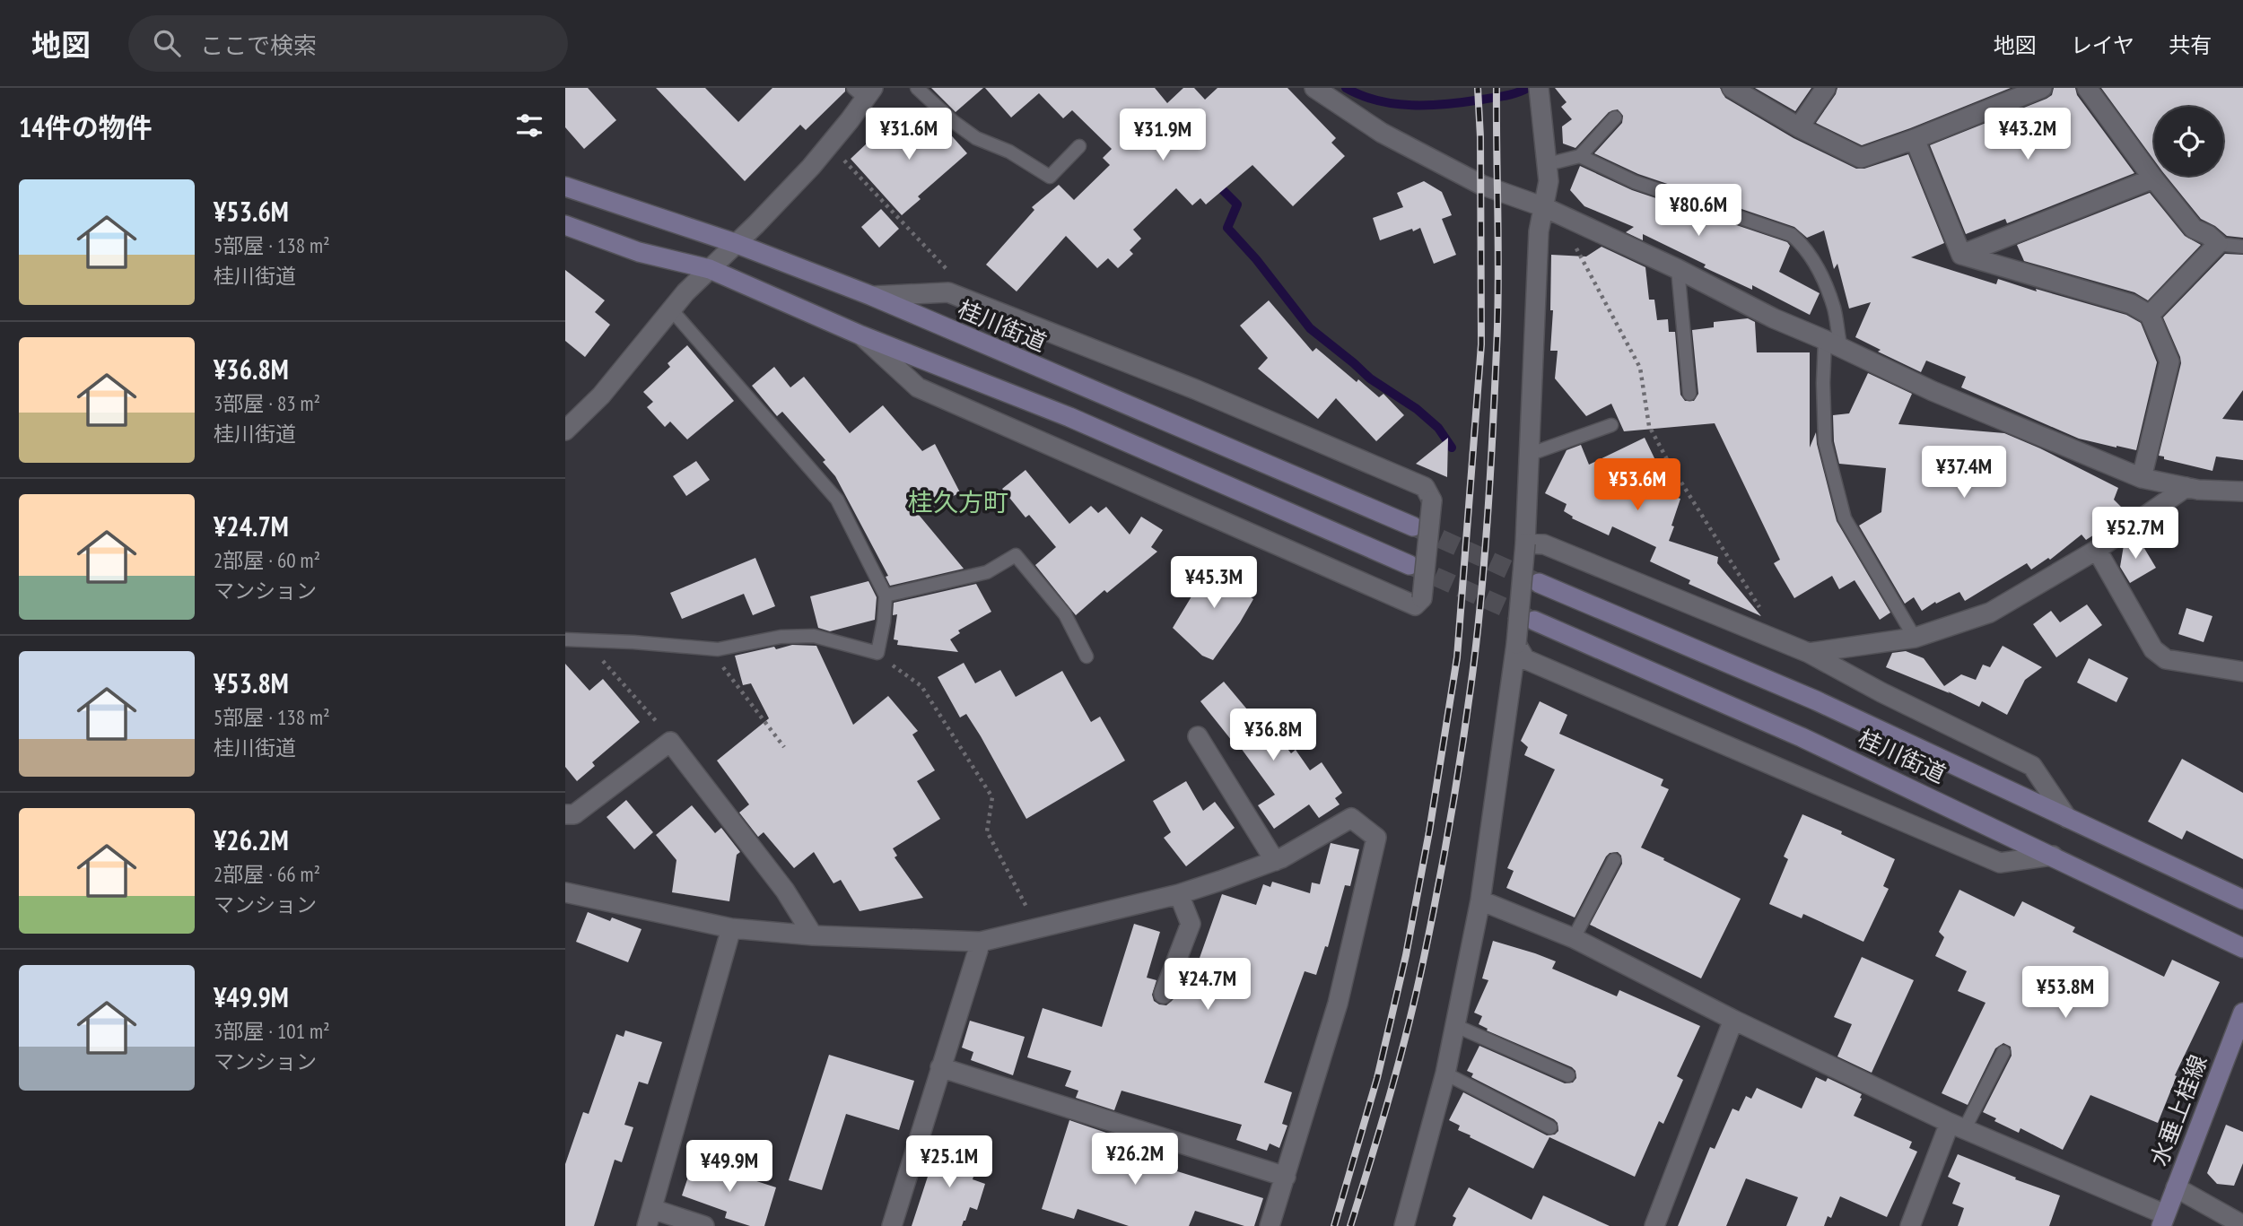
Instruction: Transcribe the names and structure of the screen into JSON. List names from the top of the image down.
{
  "streets": {
    "street": ["桂川街道", "水垂上桂線"]
  },
  "districts": ["桂久方町"],
  "page": {
    "header": "地図",
    "search": "ここで検索",
    "nav": ["地図", "レイヤ", "共有"],
    "heading": "14件の物件",
    "price": [
      "¥31.6M",
      "¥43.2M",
      "¥31.9M",
      "¥80.6M",
      "¥37.4M",
      "¥53.6M",
      "¥52.7M",
      "¥45.3M",
      "¥36.8M",
      "¥24.7M",
      "¥53.8M",
      "¥26.2M",
      "¥25.1M",
      "¥49.9M"
    ],
    "list": [
      {
        "name": "¥53.6M",
        "note": "5部屋 · 138 m² · 桂川街道"
      },
      {
        "name": "¥36.8M",
        "note": "3部屋 · 83 m² · 桂川街道"
      },
      {
        "name": "¥24.7M",
        "note": "2部屋 · 60 m² · マンション"
      },
      {
        "name": "¥53.8M",
        "note": "5部屋 · 138 m² · 桂川街道"
      },
      {
        "name": "¥26.2M",
        "note": "2部屋 · 66 m² · マンション"
      },
      {
        "name": "¥49.9M",
        "note": "3部屋 · 101 m² · マンション"
      }
    ]
  }
}
